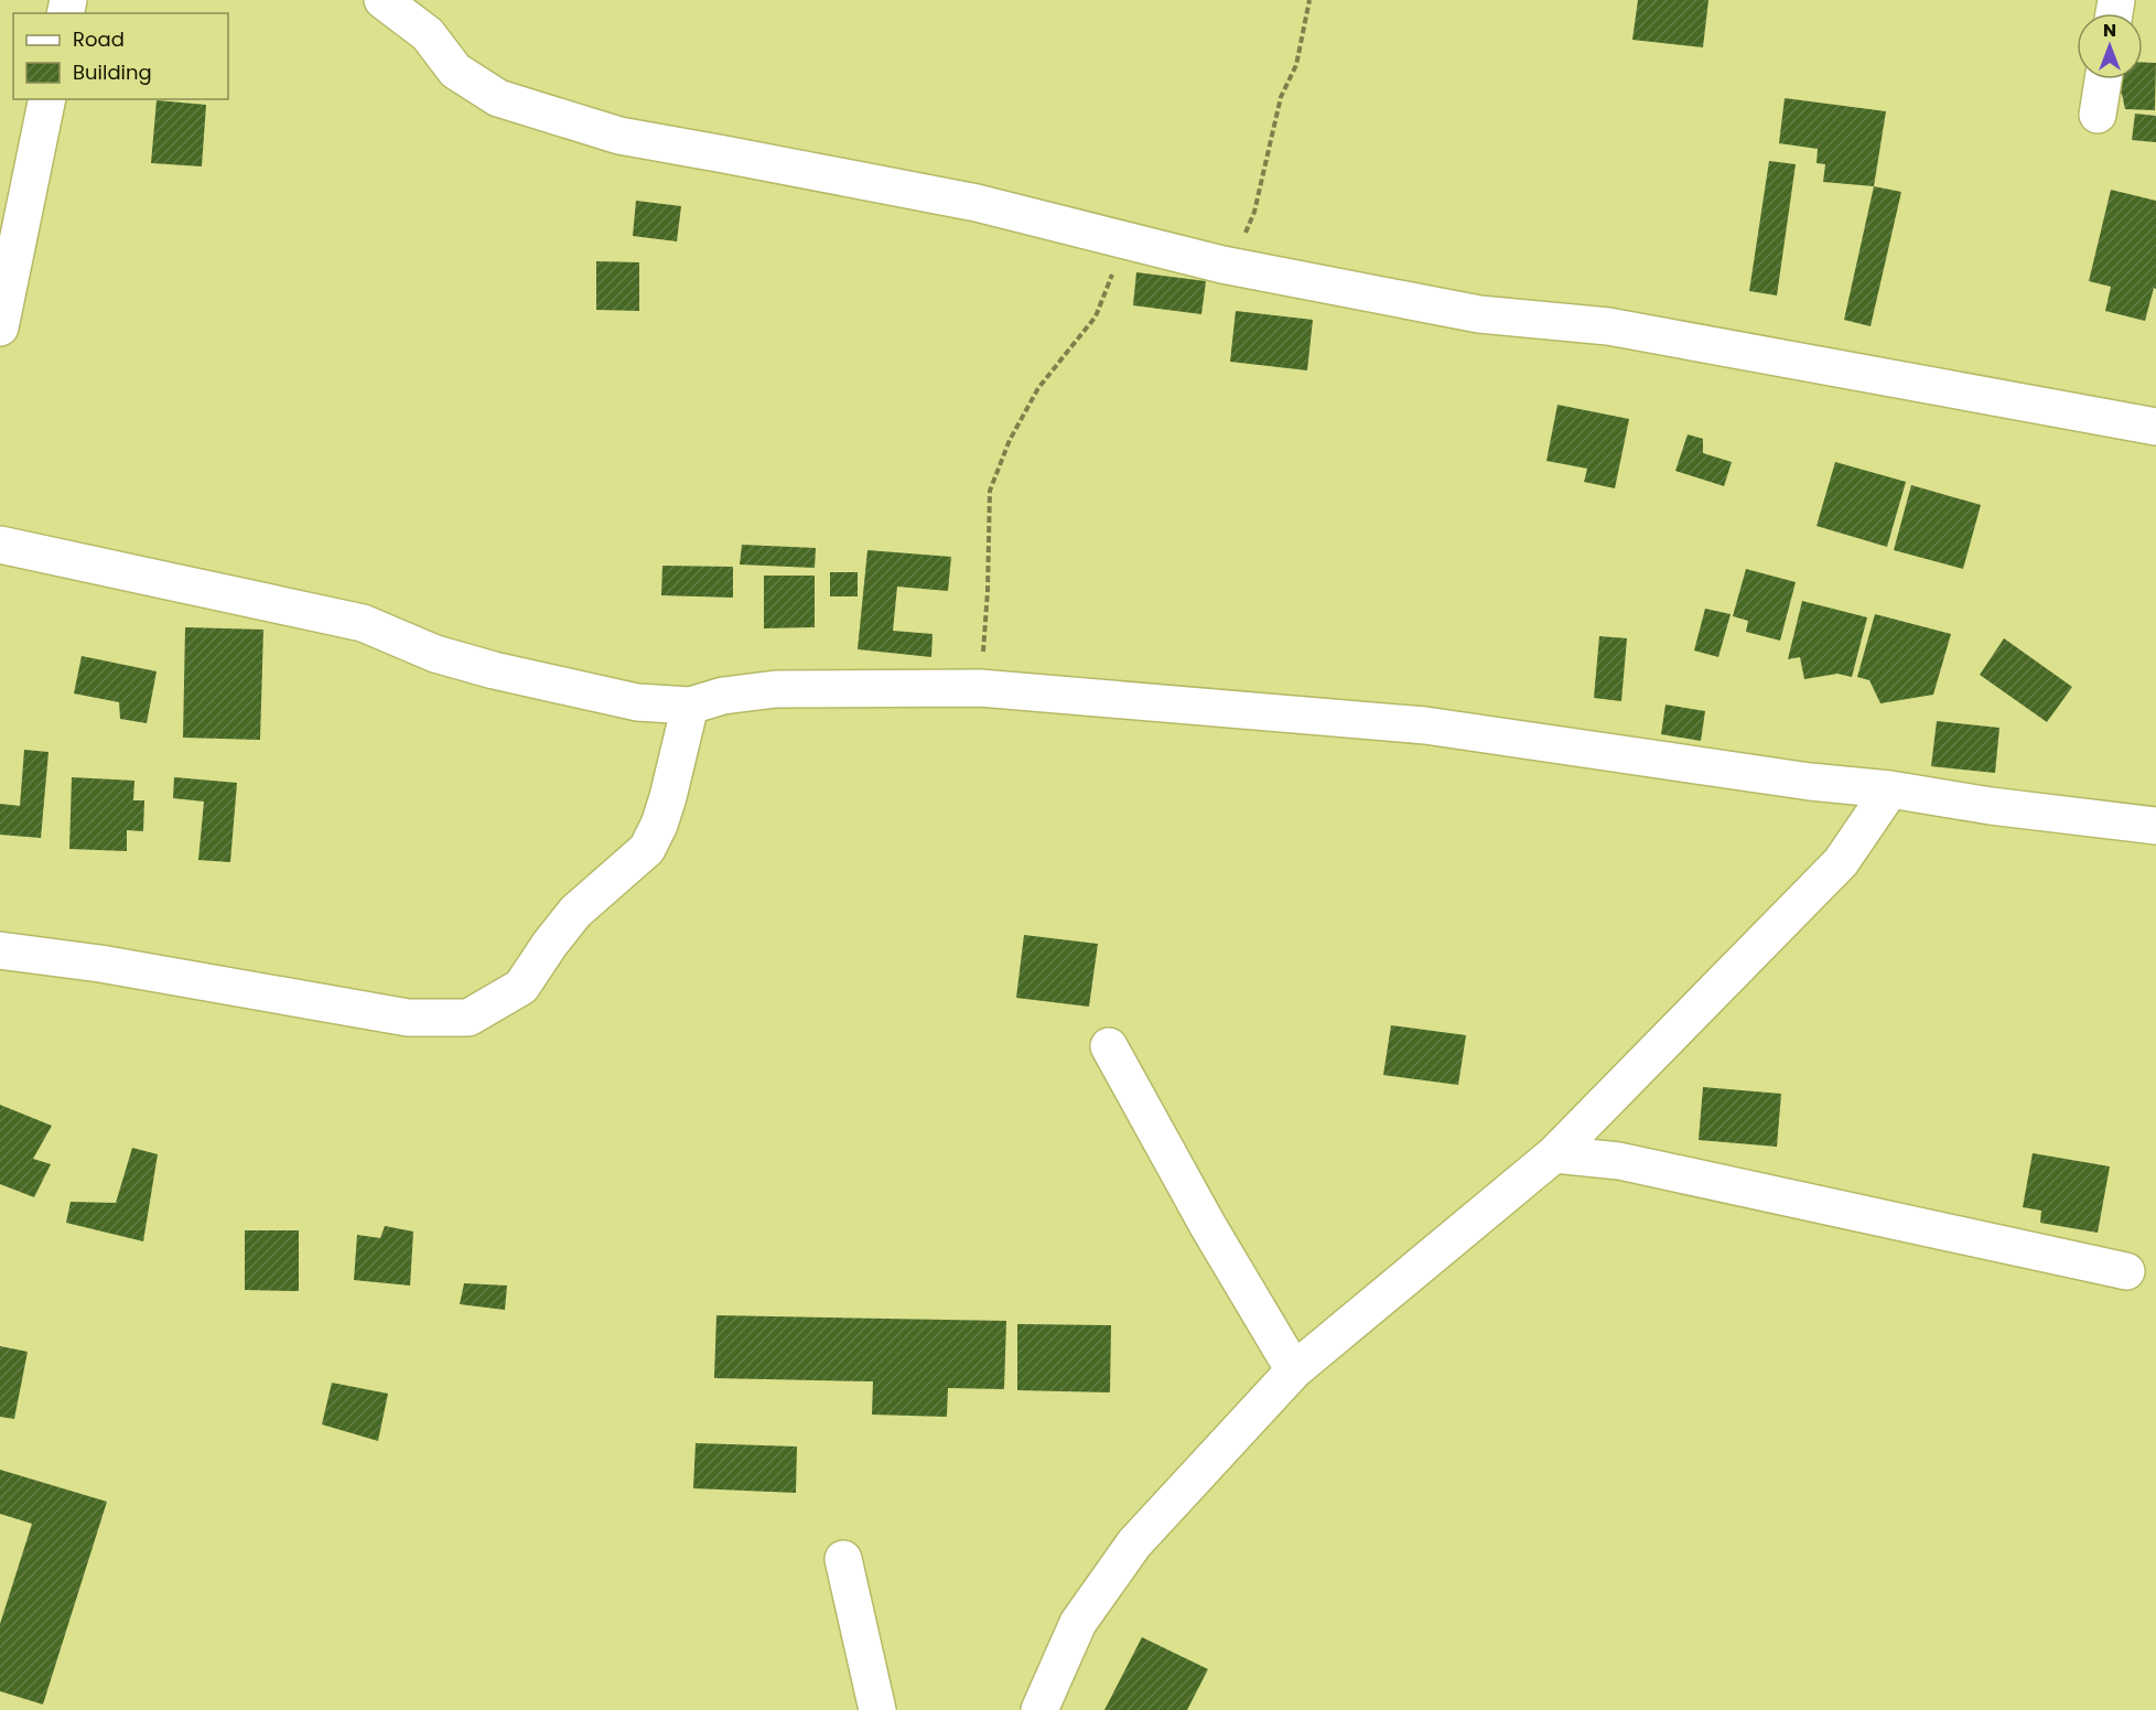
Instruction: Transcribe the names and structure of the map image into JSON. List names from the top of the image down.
{
  "legend": ["Road", "Building"],
  "north": "top"
}
